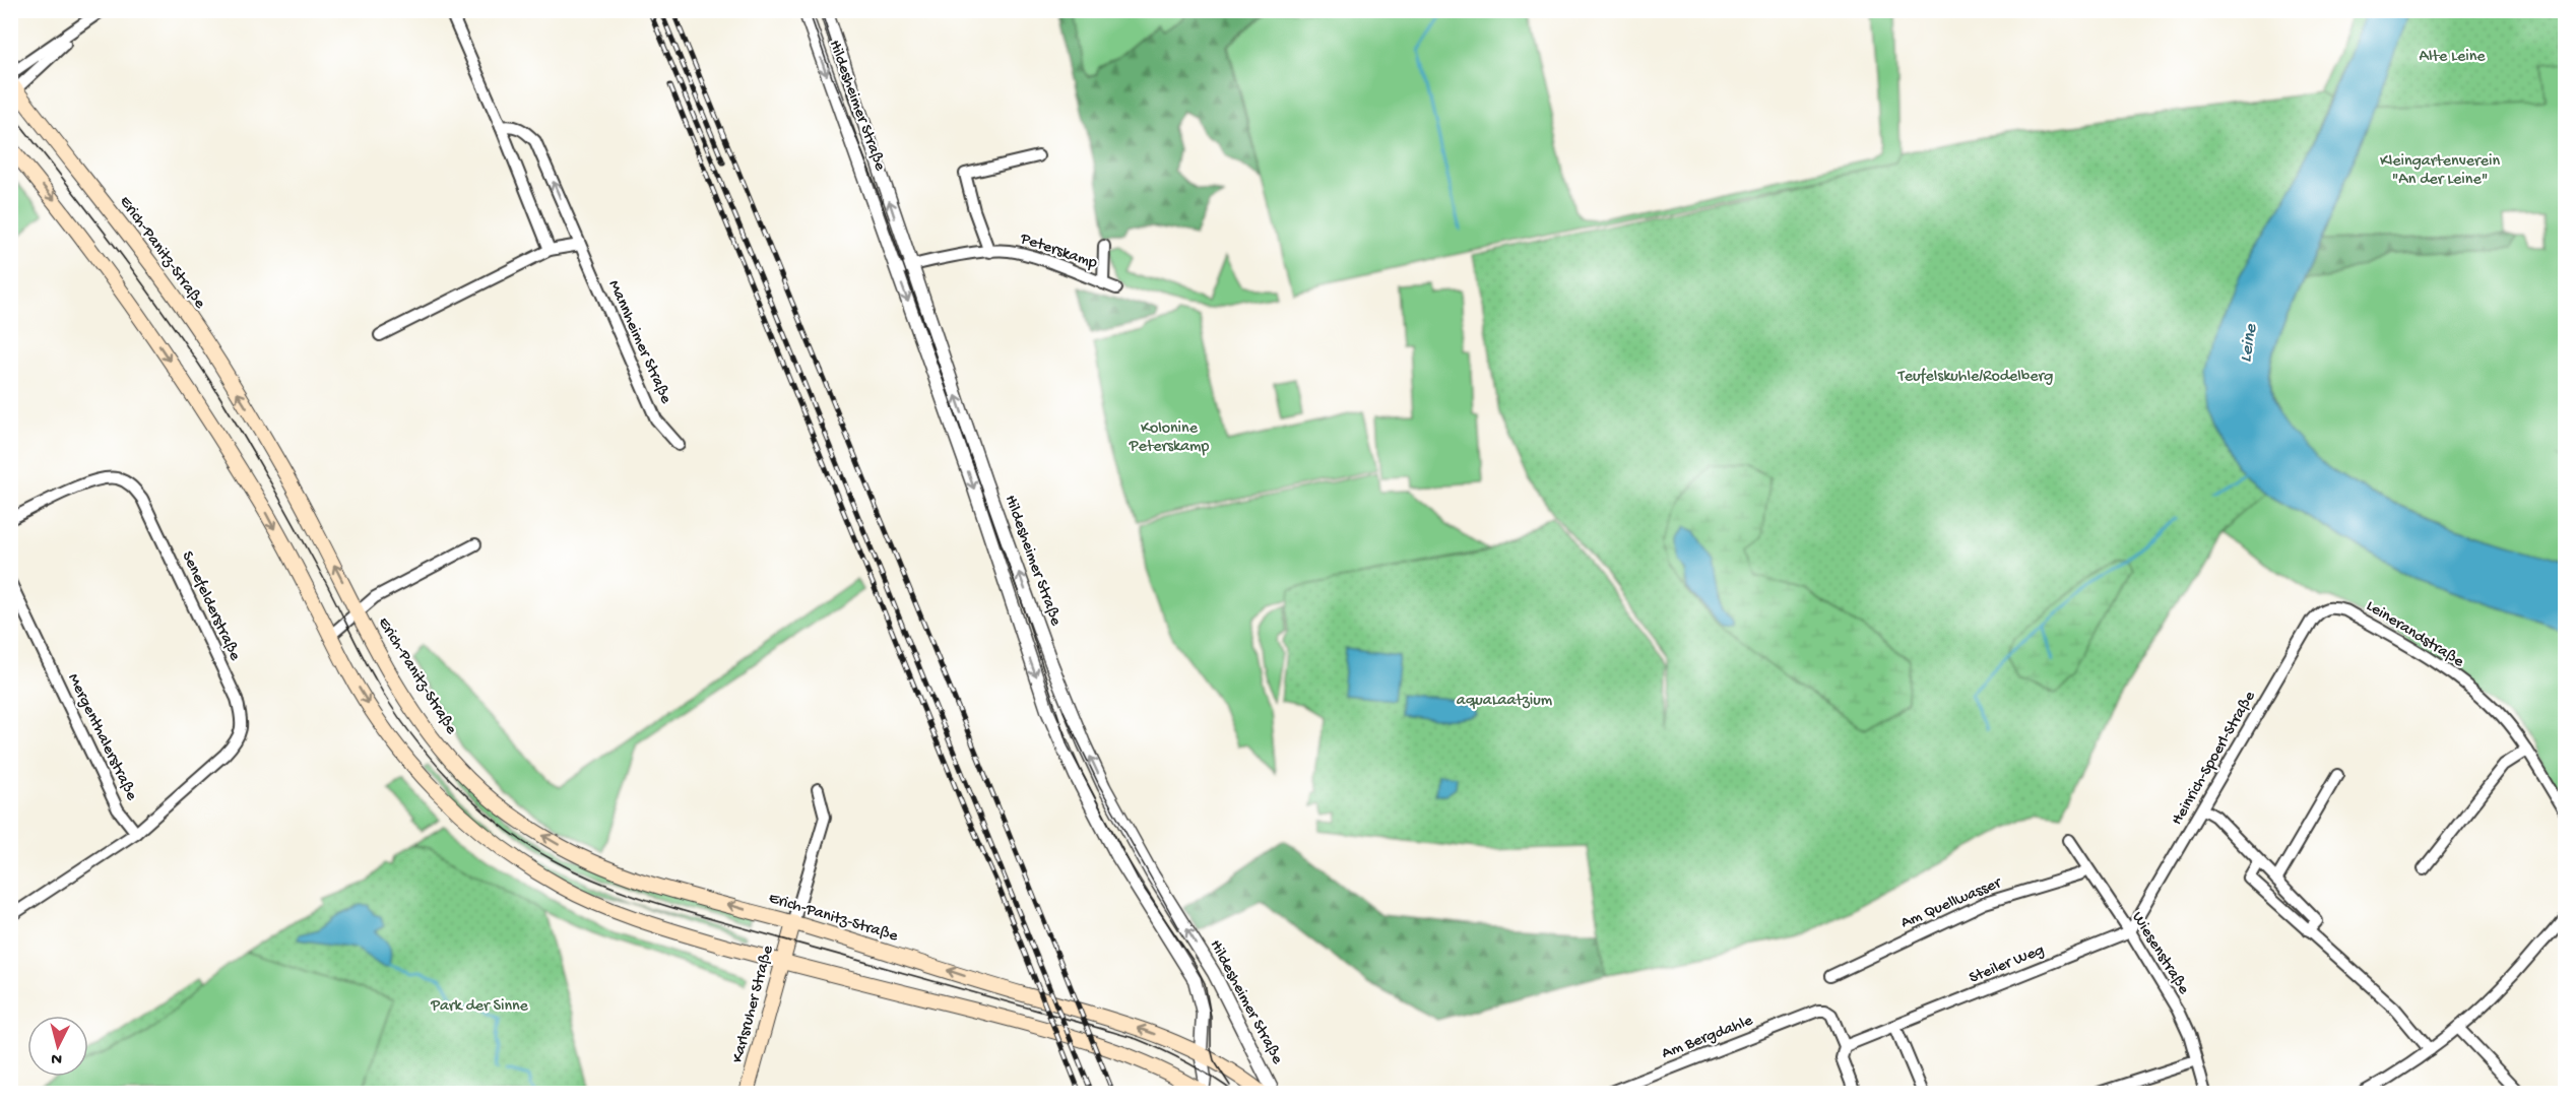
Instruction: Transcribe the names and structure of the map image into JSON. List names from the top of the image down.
{
  "streets": {
    "main road": ["Erich-Panitz-Straße", "Karlsruher Straße"],
    "street": [
      "Hildesheimer Straße",
      "Peterskamp",
      "Mannheimer Straße",
      "Senefelderstraße",
      "Leinerandstraße",
      "Mergenthalerstraße",
      "Heinrich-Spoerl-Straße",
      "Am Quellwasser",
      "Wiesenstraße",
      "Steiler Weg",
      "Am Bergdahle"
    ]
  },
  "crossings": [
    ["Hildesheimer Straße", "Peterskamp"],
    ["Hildesheimer Straße", "Erich-Panitz-Straße"],
    ["Erich-Panitz-Straße", "Karlsruher Straße"],
    ["Senefelderstraße", "Mergenthalerstraße"],
    ["Leinerandstraße", "Heinrich-Spoerl-Straße"],
    ["Heinrich-Spoerl-Straße", "Wiesenstraße"],
    ["Heinrich-Spoerl-Straße", "Steiler Weg"],
    ["Am Quellwasser", "Wiesenstraße"],
    ["Wiesenstraße", "Steiler Weg"],
    ["Steiler Weg", "Am Bergdahle"]
  ],
  "water": ["Leine"],
  "parks": [
    "Alte Leine",
    "Kleingartenverein \"An der Leine\"",
    "Teufelskuhle/Rodelberg",
    "Kolonine Peterskamp",
    "aquaLaatzium",
    "Park der Sinne"
  ],
  "north": "bottom"
}
